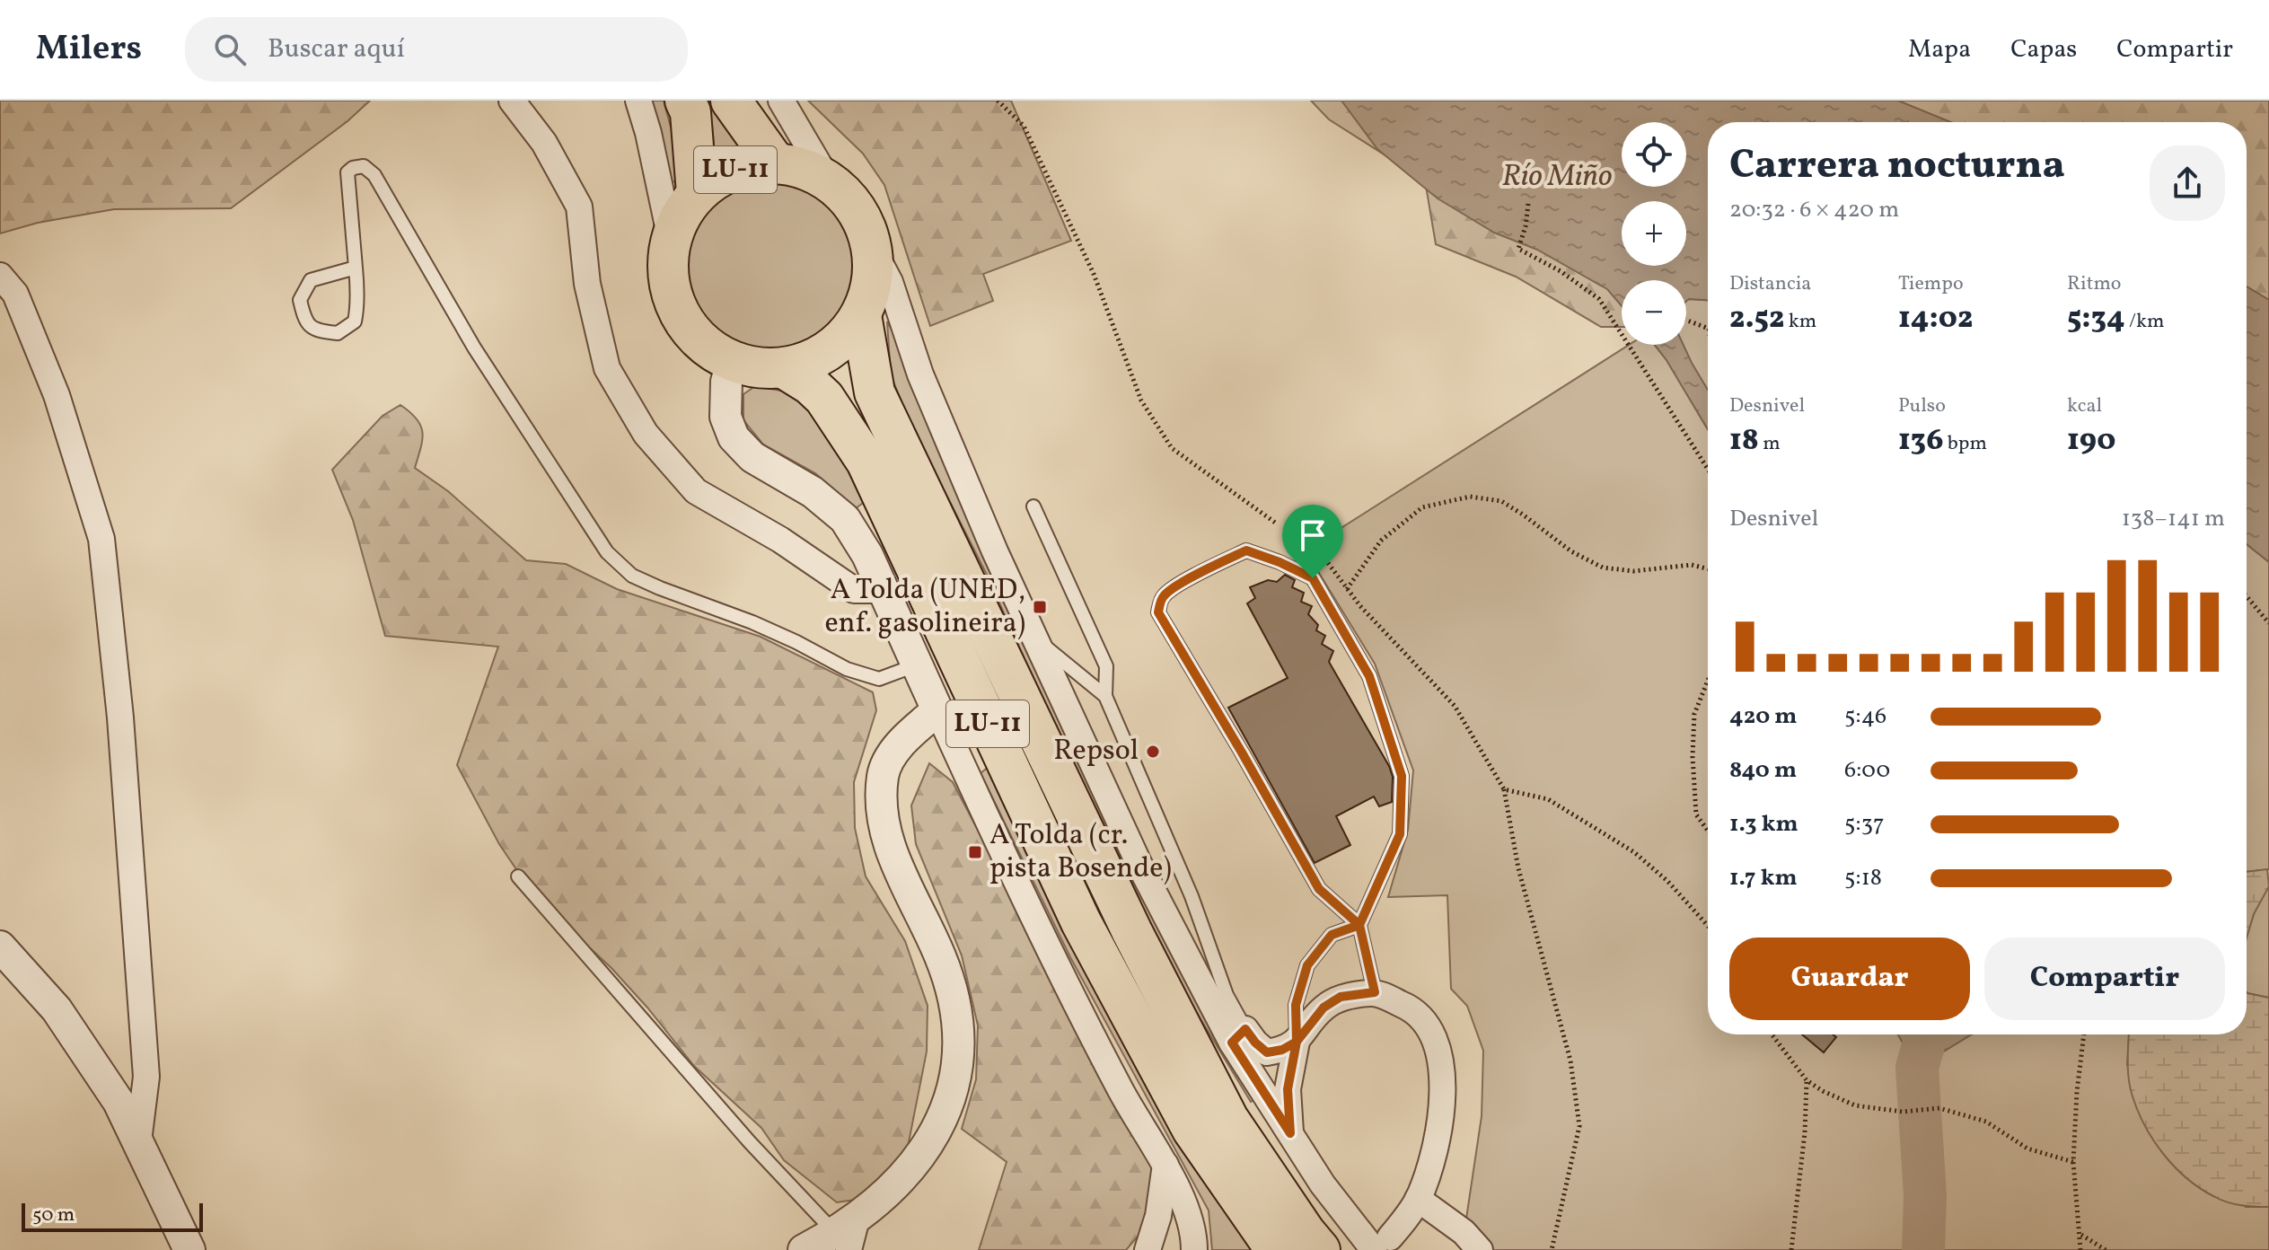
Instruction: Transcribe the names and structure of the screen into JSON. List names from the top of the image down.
{
  "streets": {
    "highway": ["LU-11"]
  },
  "water": ["Río Miño"],
  "places": {
    "transit": ["A Tolda (UNED, enf. gasolineira)", "A Tolda (cr. pista Bosende)"],
    "other": ["Repsol"]
  },
  "scale_bar": "50 m",
  "page": {
    "header": "Milers",
    "search": "Buscar aquí",
    "nav": ["Mapa", "Capas", "Compartir"],
    "map_buttons": ["+", "−"],
    "heading": ["Carrera nocturna", "20:32 · 6 × 420 m"],
    "stats": [
      ["Distancia", "2.52 km"],
      ["Tiempo", "14:02"],
      ["Ritmo", "5:34 /km"],
      ["Desnivel", "18 m"],
      ["Pulso", "136 bpm"],
      ["kcal", "190"]
    ],
    "chart": ["Desnivel", "138–141 m"],
    "list": [
      {
        "name": "420 m",
        "note": "5:46"
      },
      {
        "name": "840 m",
        "note": "6:00"
      },
      {
        "name": "1.3 km",
        "note": "5:37"
      },
      {
        "name": "1.7 km",
        "note": "5:18"
      }
    ],
    "buttons": ["Guardar", "Compartir"],
    "scale": "50 m"
  }
}
